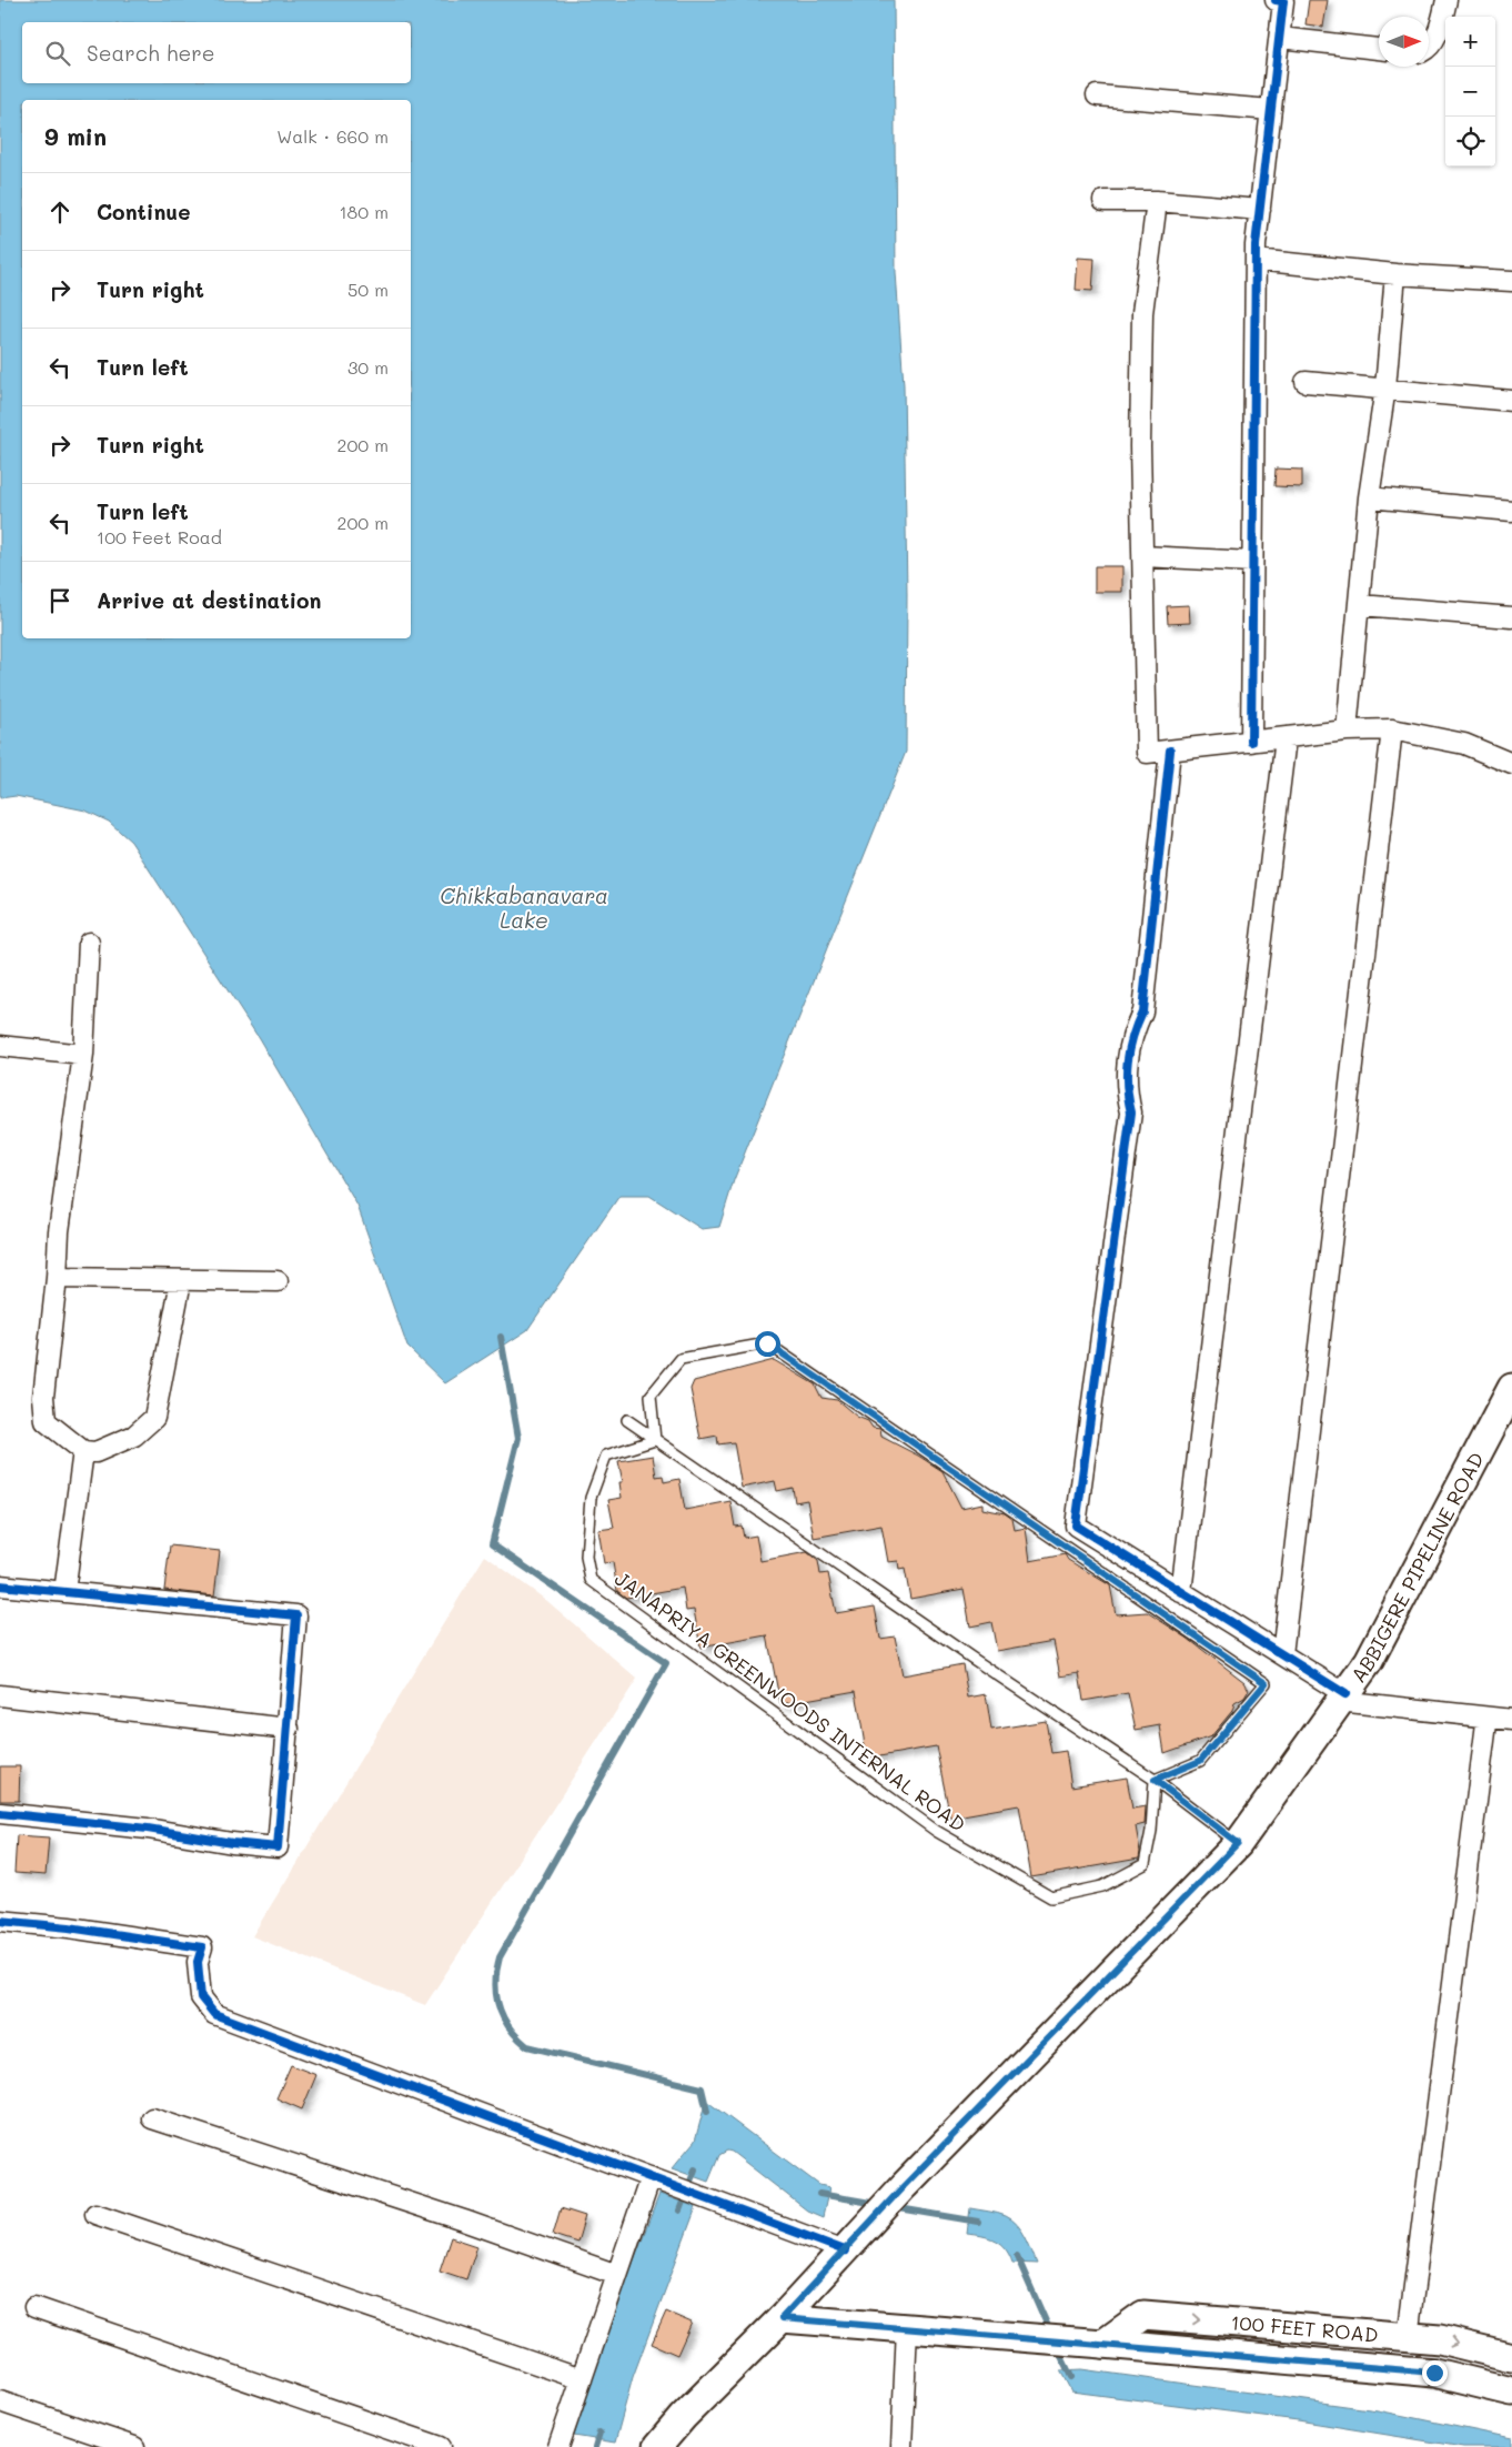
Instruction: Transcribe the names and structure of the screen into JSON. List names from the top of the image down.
{
  "streets": {
    "main road": ["ABBIGERE PIPELINE ROAD", "100 FEET ROAD"],
    "lane": ["JANAPRIYA GREENWOODS INTERNAL ROAD"]
  },
  "crossings": [
    ["ABBIGERE PIPELINE ROAD", "100 FEET ROAD"]
  ],
  "water": ["Chikkabanavara Lake"],
  "north": "right",
  "page": {
    "map_buttons": ["+", "−"],
    "search": "Search here",
    "heading": ["9 min", "Walk · 660 m"],
    "list": [
      ["Continue", "180 m"],
      ["Turn right", "50 m"],
      ["Turn left", "30 m"],
      ["Turn right", "200 m"],
      ["Turn left", "100 Feet Road", "200 m"],
      "Arrive at destination"
    ]
  }
}
